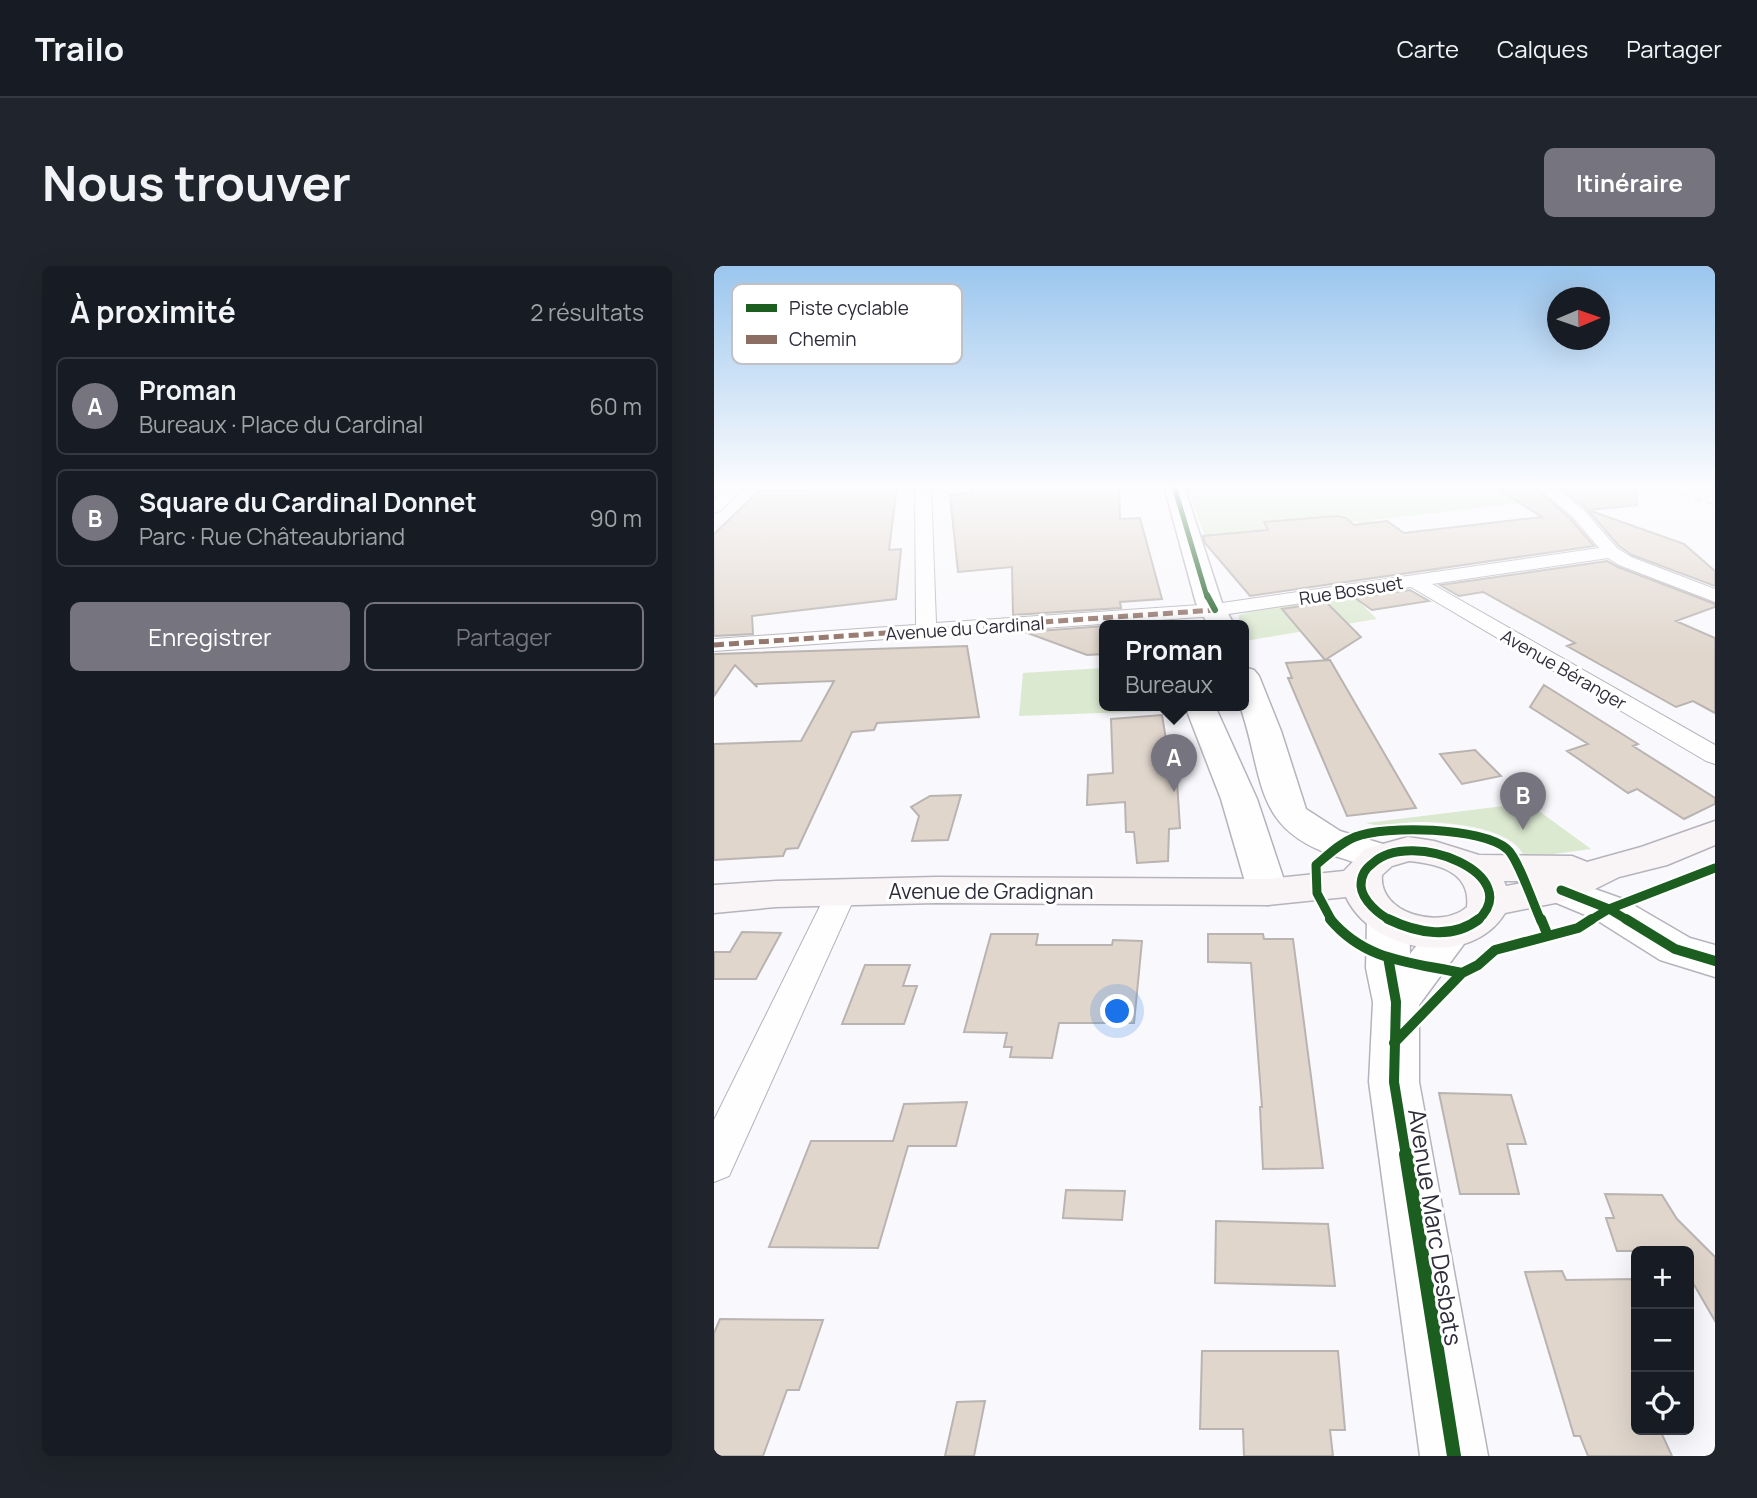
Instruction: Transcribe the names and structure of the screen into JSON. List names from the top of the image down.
{
  "streets": {
    "main road": ["Avenue de Gradignan"],
    "street": [
      "Rue Bossuet",
      "Avenue du Cardinal",
      "Avenue Béranger",
      "Avenue Marc Desbats"
    ]
  },
  "crossings": [
    ["Rue Bossuet", "Avenue du Cardinal"],
    ["Rue Bossuet", "Avenue Béranger"],
    ["Avenue de Gradignan", "Avenue Marc Desbats"]
  ],
  "legend": ["Piste cyclable", "Chemin"],
  "north": "right",
  "page": {
    "header": "Trailo",
    "nav": ["Carte", "Calques", "Partager"],
    "buttons": [
      "Itinéraire",
      ["Enregistrer", "Partager"]
    ],
    "title": "Nous trouver",
    "heading": ["À proximité", "2 résultats"],
    "list": [
      {
        "mark": "A",
        "name": "Proman",
        "note": "Bureaux · Place du Cardinal",
        "value": "60 m"
      },
      {
        "mark": "B",
        "name": "Square du Cardinal Donnet",
        "note": "Parc · Rue Châteaubriand",
        "value": "90 m"
      }
    ],
    "popup": ["Proman", "Bureaux"],
    "pins": ["A", "B"],
    "map_buttons": ["+", "−"]
  }
}
